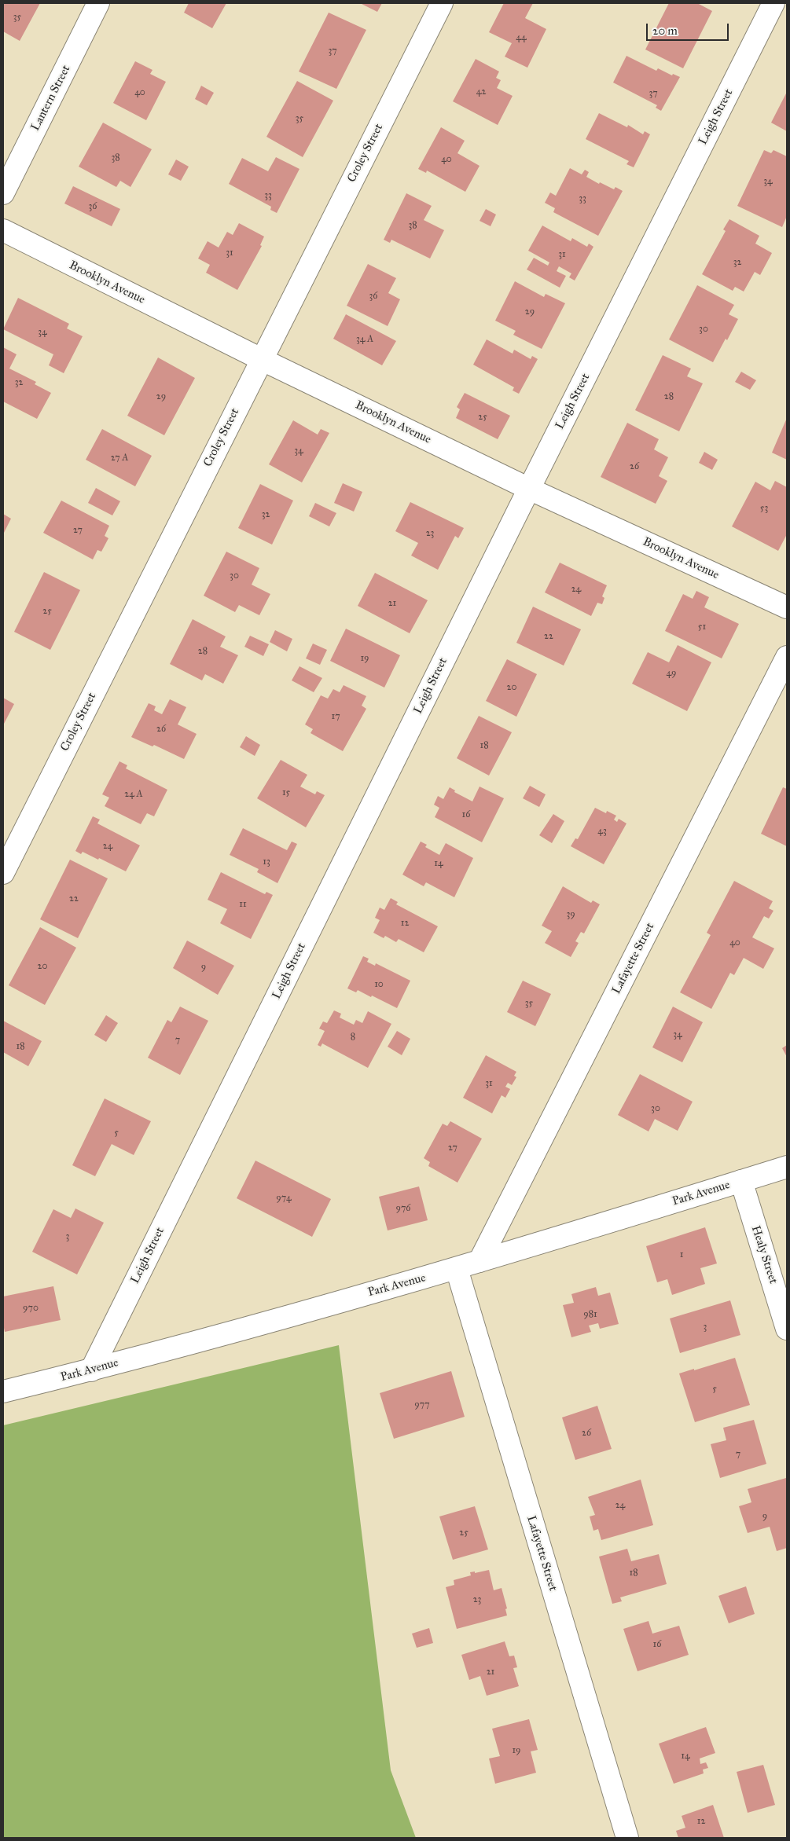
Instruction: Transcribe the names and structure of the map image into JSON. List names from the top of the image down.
{
  "streets": {
    "street": [
      "Lantern Street",
      "Leigh Street",
      "Croley Street",
      "Brooklyn Avenue",
      "Lafayette Street",
      "Park Avenue",
      "Healy Street"
    ]
  },
  "crossings": [
    ["Leigh Street", "Brooklyn Avenue"],
    ["Leigh Street", "Park Avenue"],
    ["Croley Street", "Brooklyn Avenue"],
    ["Lafayette Street", "Park Avenue"],
    ["Park Avenue", "Healy Street"]
  ],
  "house_numbers": [
    "35",
    "44",
    "37",
    "42",
    "40",
    "37",
    "35",
    "38",
    "40",
    "34",
    "33",
    "33",
    "36",
    "38",
    "31",
    "31",
    "32",
    "36",
    "29",
    "30",
    "34",
    "34 A",
    "32",
    "29",
    "28",
    "25",
    "34",
    "27 A",
    "26",
    "53",
    "32",
    "27",
    "23",
    "30",
    "24",
    "21",
    "25",
    "51",
    "22",
    "28",
    "19",
    "49",
    "20",
    "17",
    "26",
    "18",
    "15",
    "24 A",
    "16",
    "43",
    "24",
    "13",
    "14",
    "22",
    "11",
    "39",
    "12",
    "40",
    "20",
    "9",
    "10",
    "35",
    "34",
    "8",
    "7",
    "18",
    "31",
    "30",
    "5",
    "27",
    "974",
    "976",
    "3",
    "1",
    "970",
    "981",
    "3",
    "5",
    "977",
    "26",
    "7",
    "24",
    "9",
    "25",
    "18",
    "23",
    "16",
    "21",
    "19",
    "14",
    "12"
  ],
  "scale_bar": "20 m"
}
